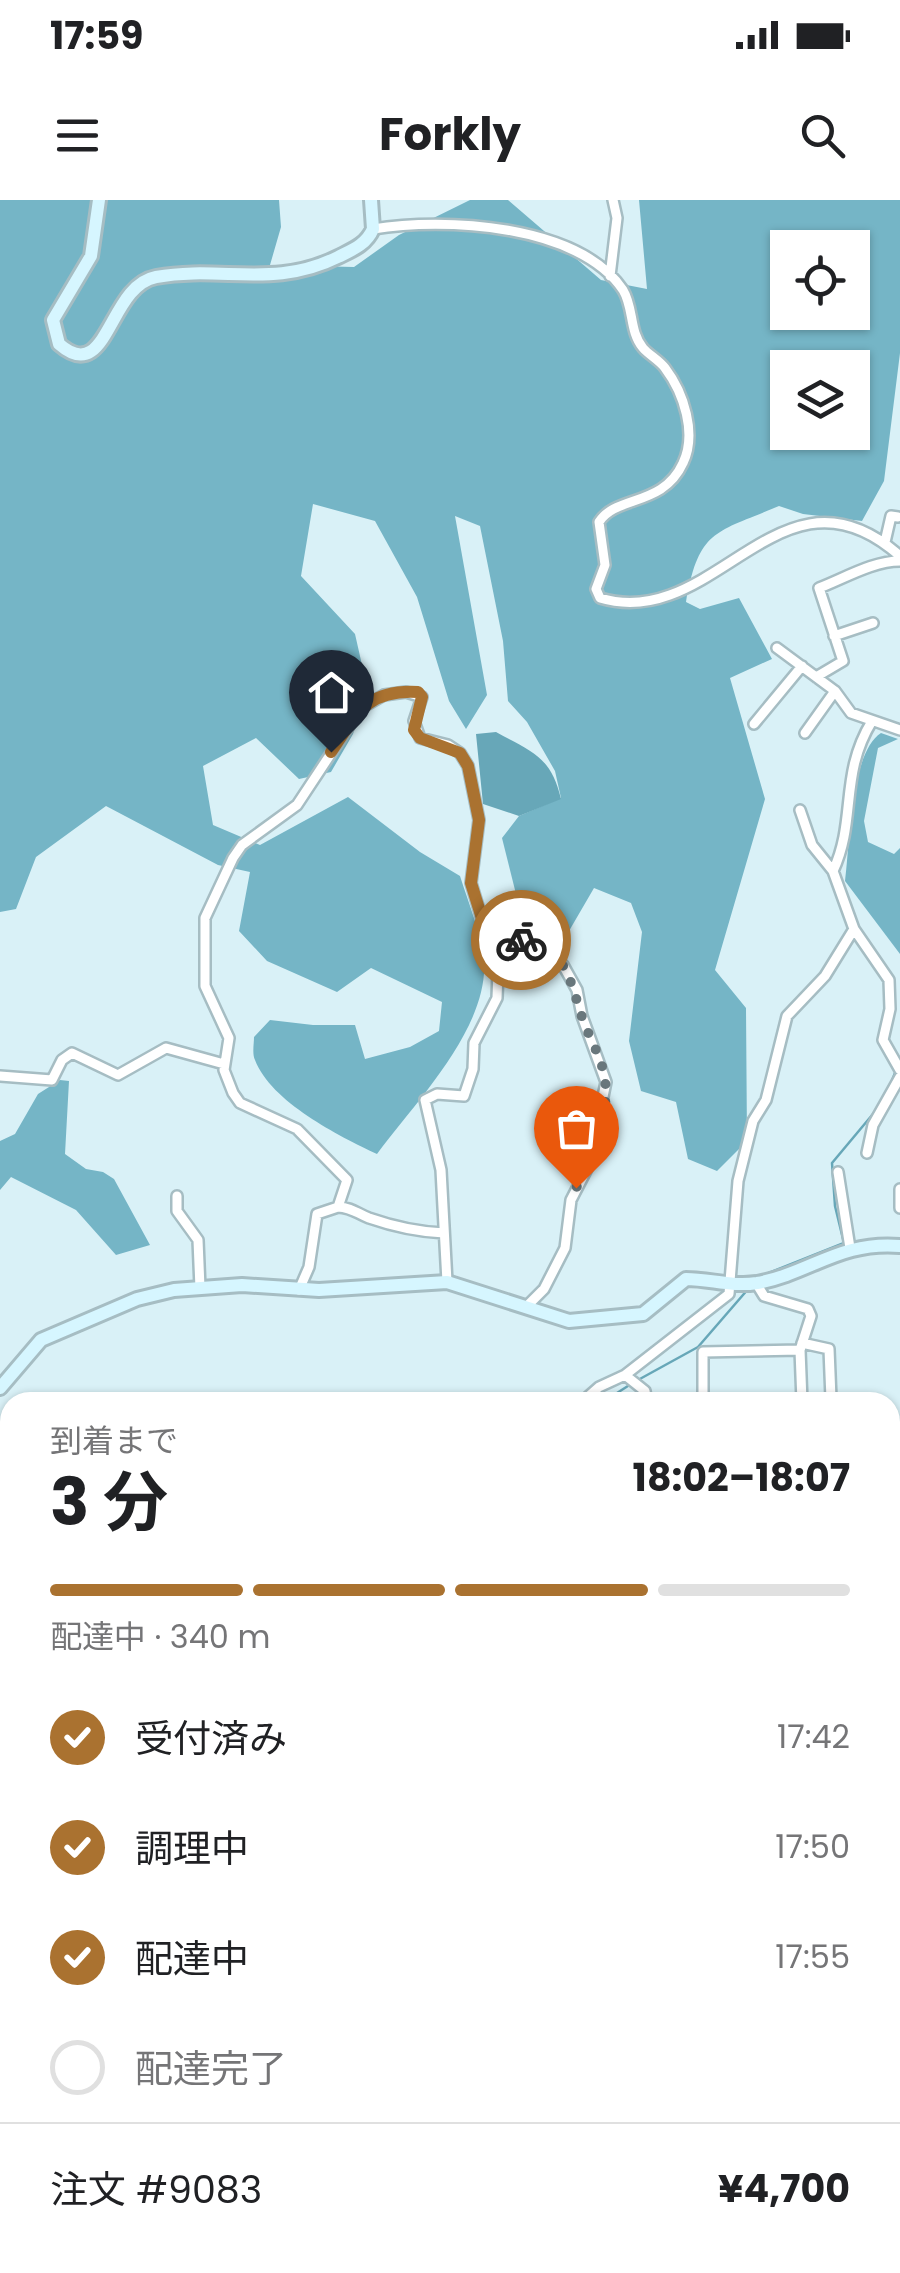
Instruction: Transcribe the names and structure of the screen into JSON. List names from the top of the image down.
{
  "page": {
    "status": "17:59",
    "header": "Forkly",
    "heading": ["3 分", "到着まで", "18:02–18:07"],
    "panel": ["注文 #9083", "¥4,700"],
    "bar": "配達中 · 340 m",
    "list": [
      ["受付済み", "17:42"],
      ["調理中", "17:50"],
      ["配達中", "17:55"],
      "配達完了"
    ]
  }
}
